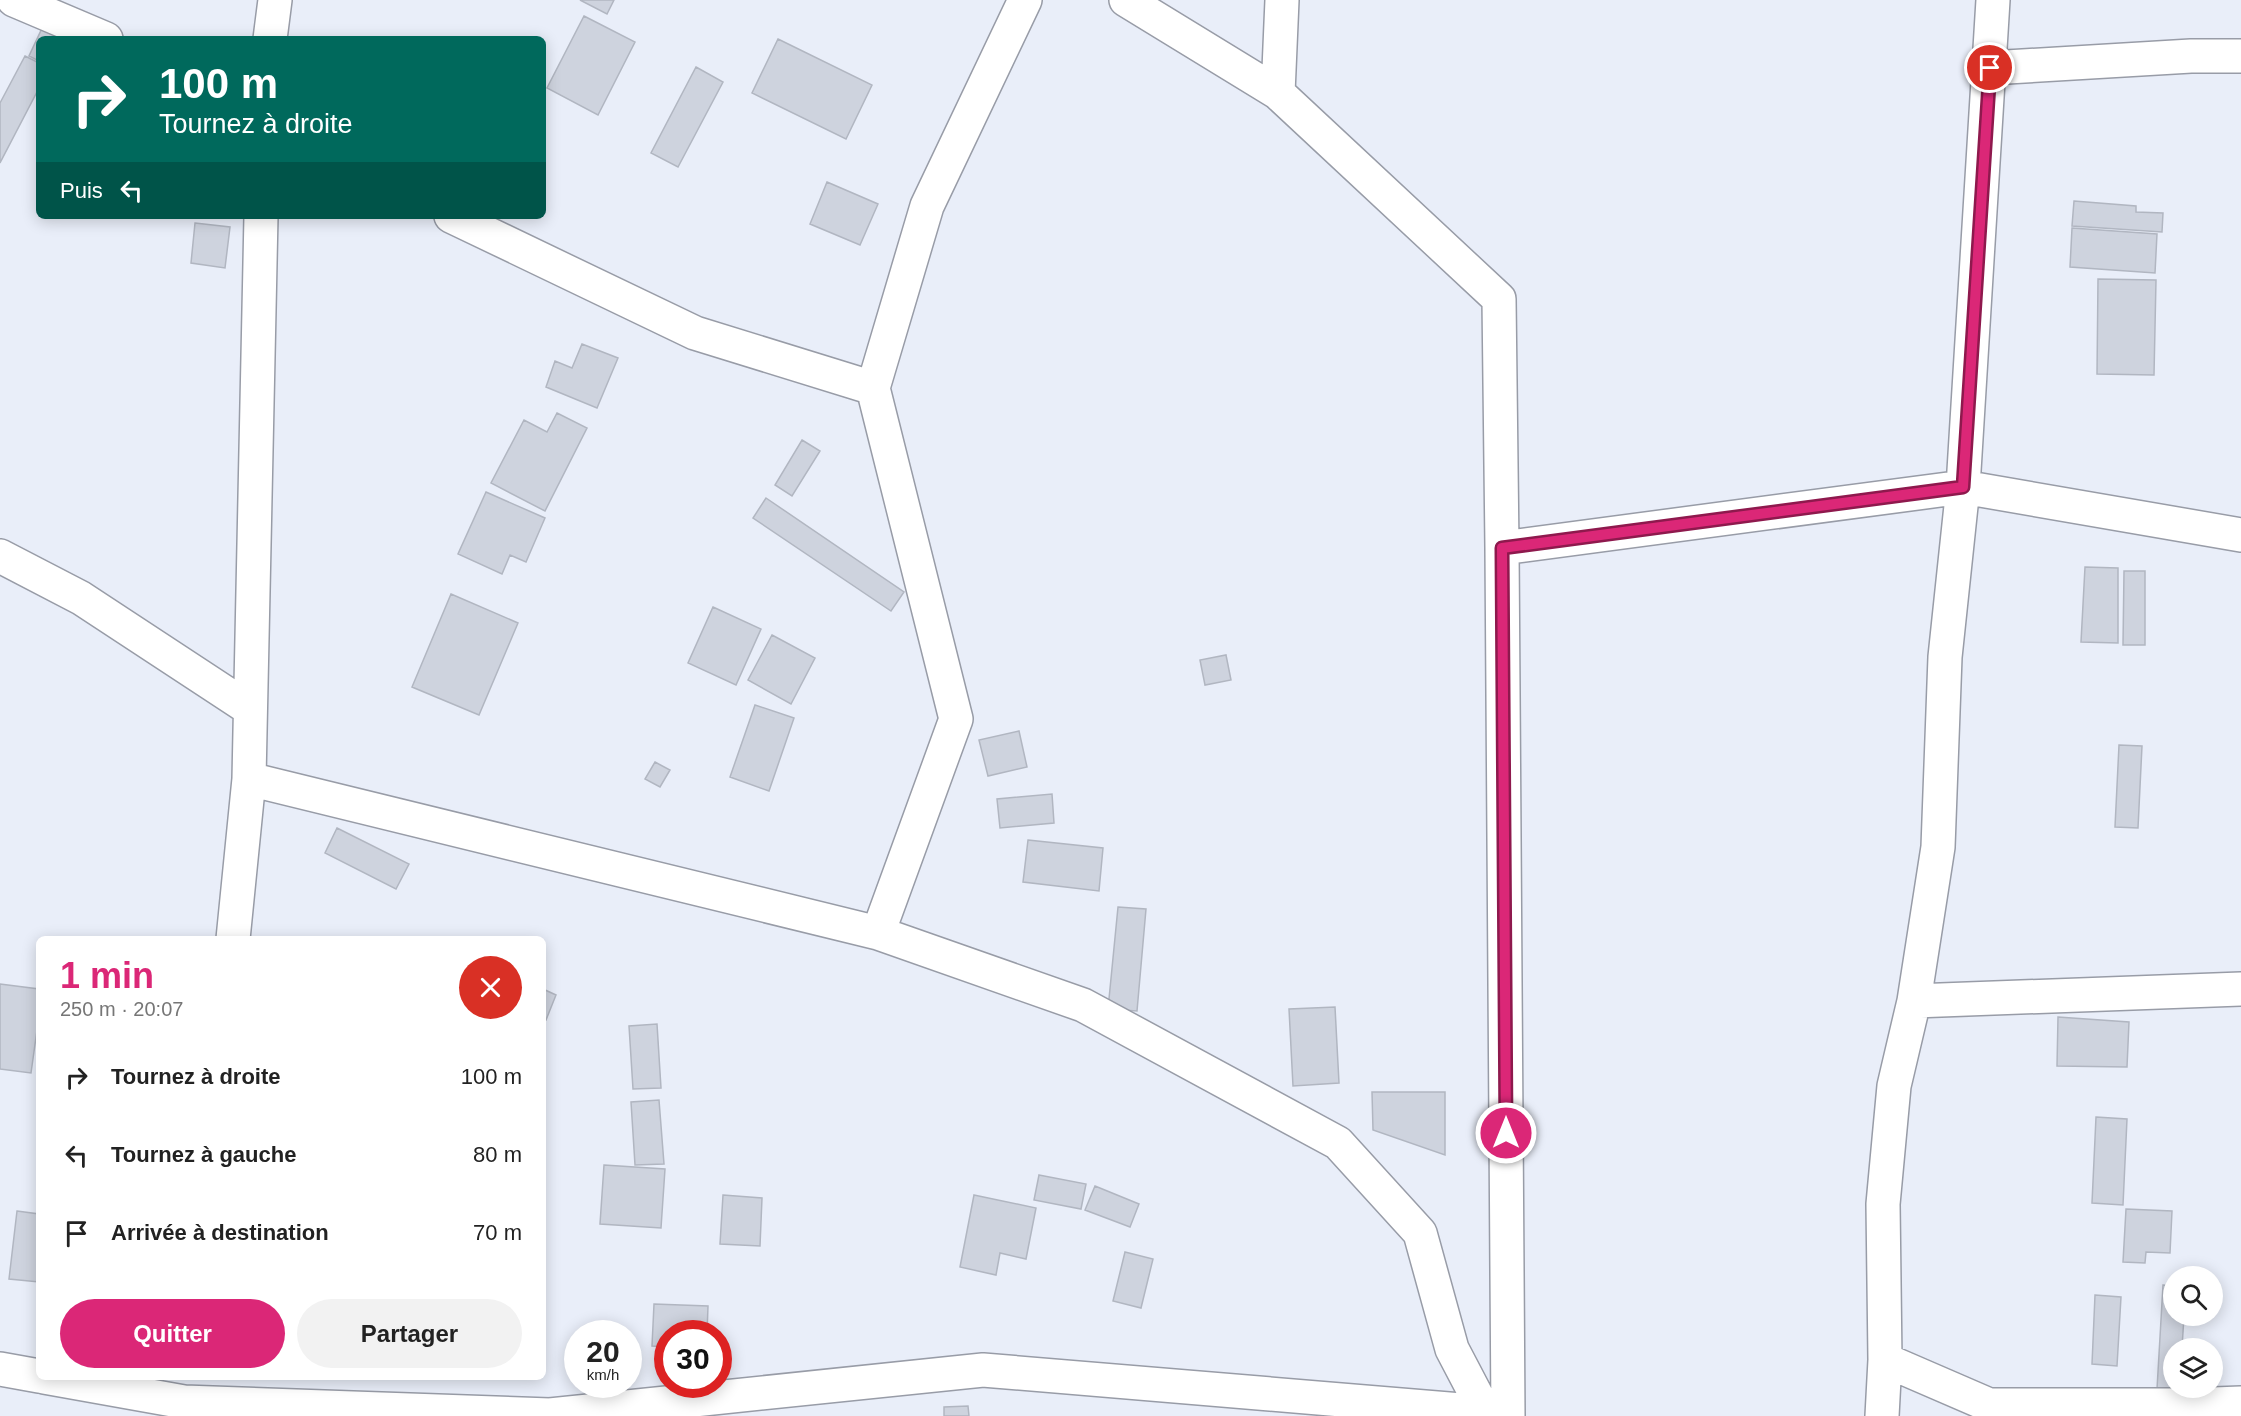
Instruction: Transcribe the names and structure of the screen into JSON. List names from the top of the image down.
{
  "page": {
    "turn": ["100 m", "Tournez à droite"],
    "then": "Puis",
    "heading": ["1 min", "250 m · 20:07"],
    "list": [
      {
        "name": "Tournez à droite",
        "value": "100 m"
      },
      {
        "name": "Tournez à gauche",
        "value": "80 m"
      },
      {
        "name": "Arrivée à destination",
        "value": "70 m"
      }
    ],
    "buttons": ["Quitter", "Partager"],
    "speed": "20 km/h",
    "limit": "30"
  }
}
